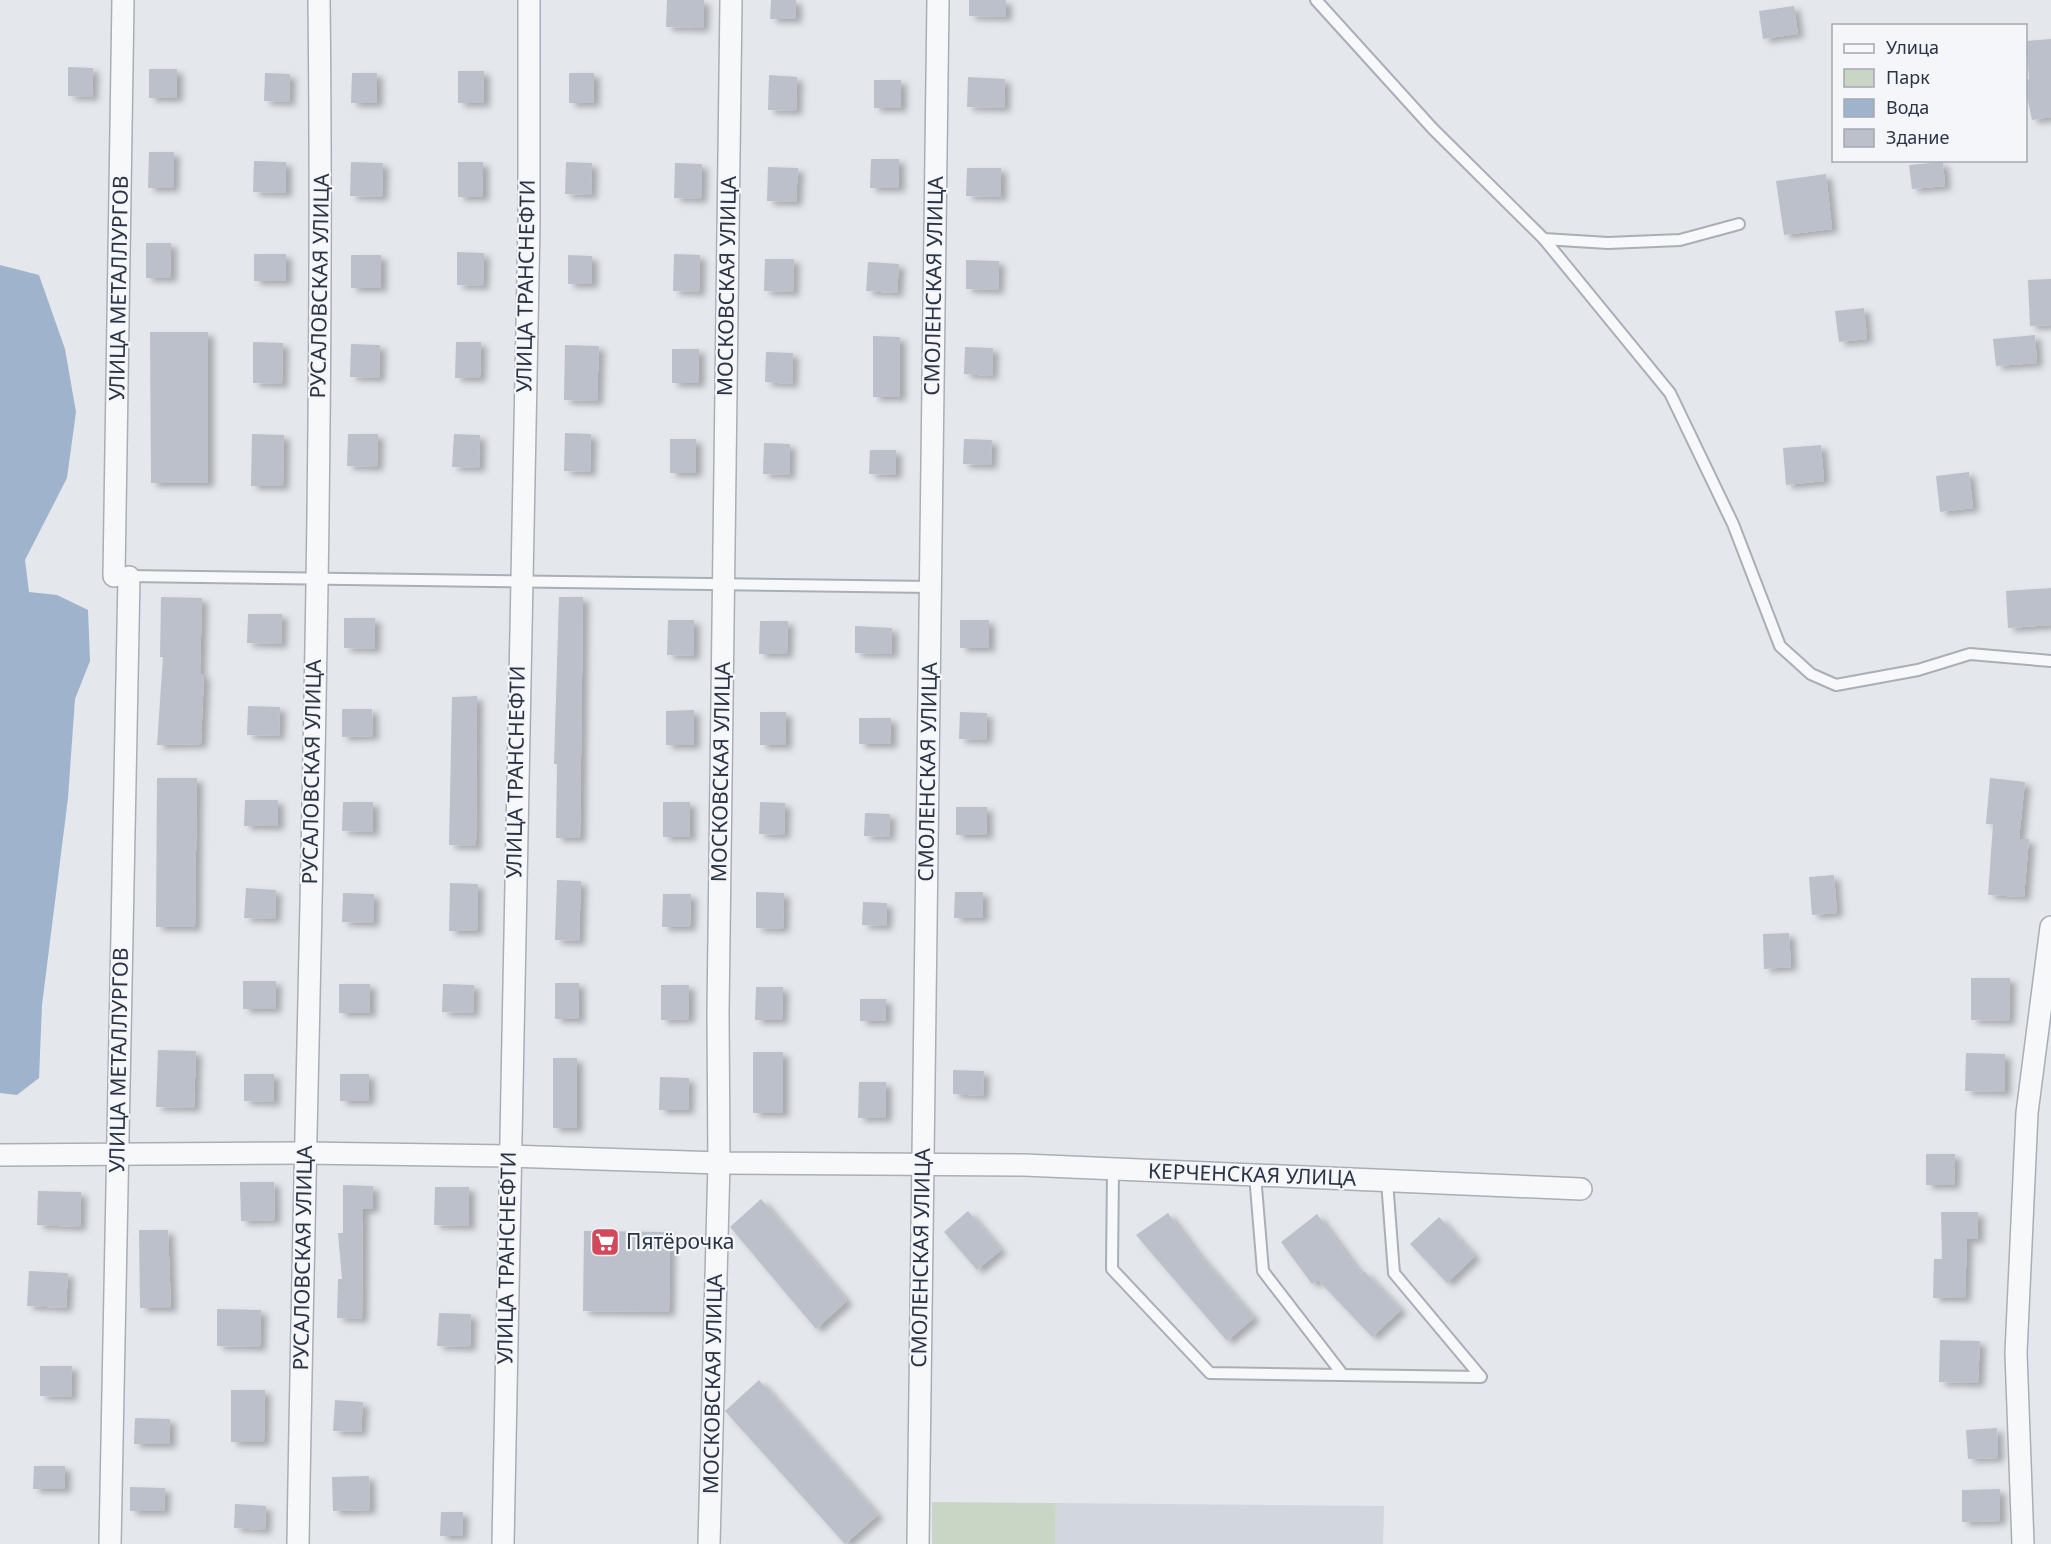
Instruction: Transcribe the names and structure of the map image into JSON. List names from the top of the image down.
{
  "streets": {
    "street": [
      "РУСАЛОВСКАЯ УЛИЦА",
      "УЛИЦА ТРАНСНЕФТИ",
      "МОСКОВСКАЯ УЛИЦА",
      "СМОЛЕНСКАЯ УЛИЦА",
      "УЛИЦА МЕТАЛЛУРГОВ",
      "КЕРЧЕНСКАЯ УЛИЦА"
    ]
  },
  "crossings": [
    ["РУСАЛОВСКАЯ УЛИЦА", "КЕРЧЕНСКАЯ УЛИЦА"],
    ["УЛИЦА ТРАНСНЕФТИ", "КЕРЧЕНСКАЯ УЛИЦА"],
    ["МОСКОВСКАЯ УЛИЦА", "КЕРЧЕНСКАЯ УЛИЦА"],
    ["СМОЛЕНСКАЯ УЛИЦА", "КЕРЧЕНСКАЯ УЛИЦА"],
    ["УЛИЦА МЕТАЛЛУРГОВ", "КЕРЧЕНСКАЯ УЛИЦА"]
  ],
  "places": {
    "supermarket": ["Пятёрочка"]
  },
  "legend": [
    "Улица",
    "Парк",
    "Вода",
    "Здание"
  ]
}
